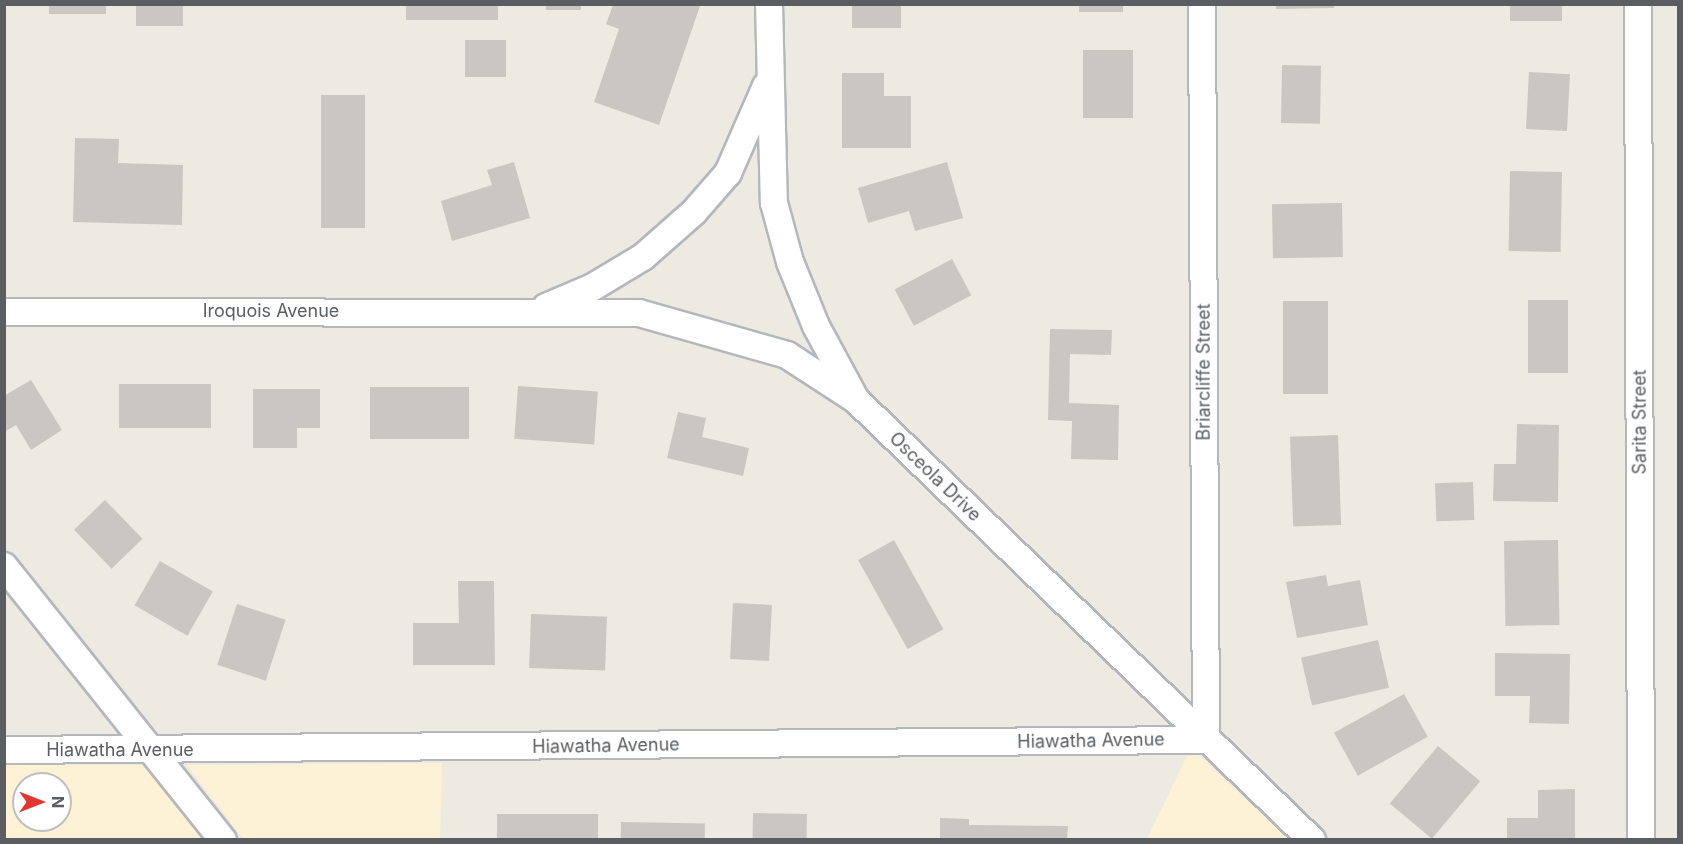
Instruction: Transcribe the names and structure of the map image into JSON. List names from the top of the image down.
{
  "streets": {
    "street": [
      "Iroquois Avenue",
      "Briarcliffe Street",
      "Sarita Street",
      "Osceola Drive",
      "Hiawatha Avenue"
    ]
  },
  "crossings": [
    ["Iroquois Avenue", "Osceola Drive"],
    ["Briarcliffe Street", "Osceola Drive"],
    ["Briarcliffe Street", "Hiawatha Avenue"],
    ["Osceola Drive", "Hiawatha Avenue"]
  ],
  "north": "right"
}
